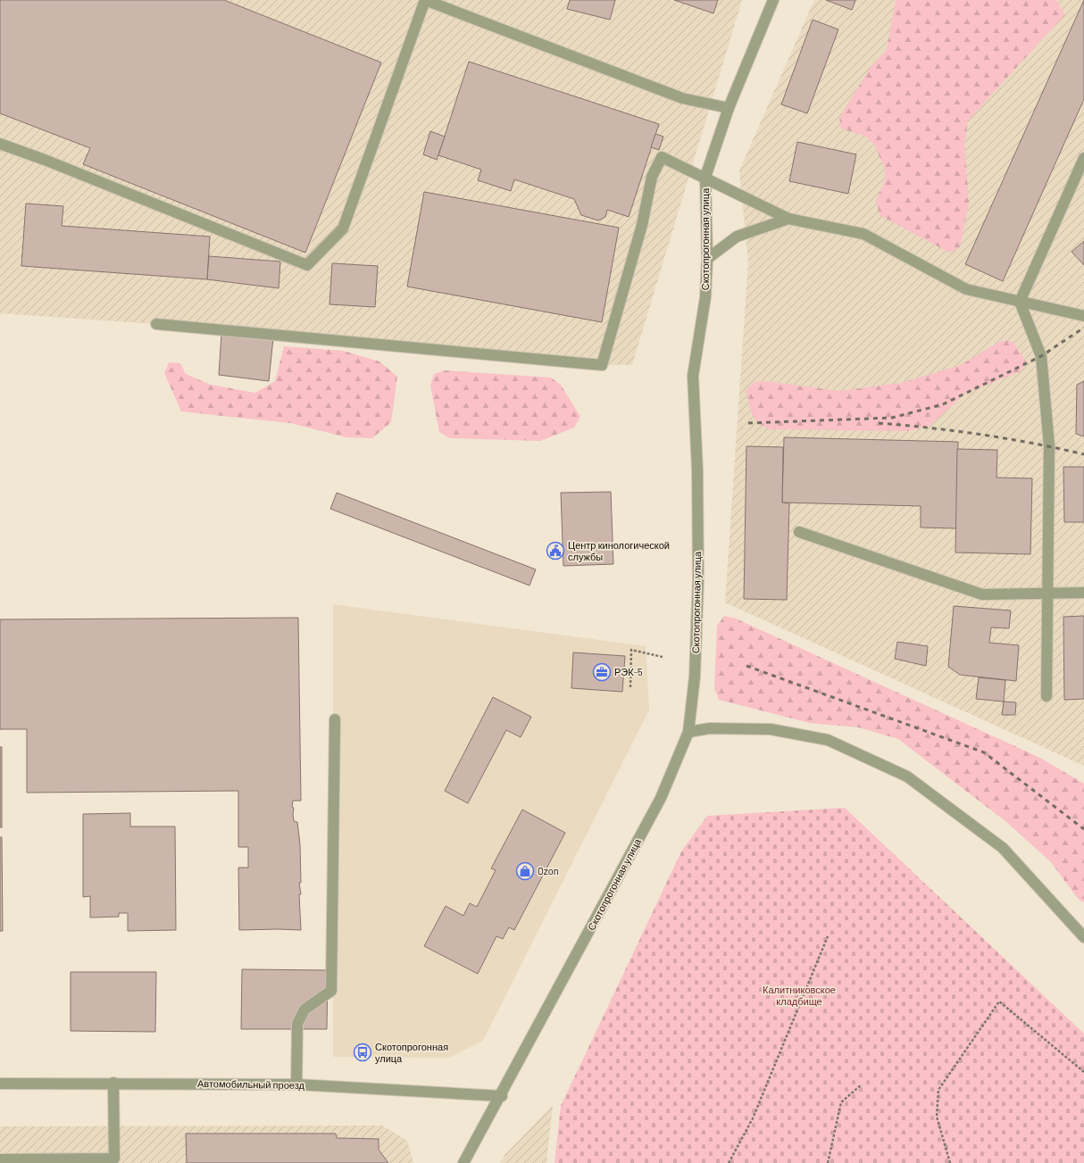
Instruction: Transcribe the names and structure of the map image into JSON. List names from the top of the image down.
{
  "streets": {
    "street": ["Скотопрогонная улица", "Автомобильный проезд"]
  },
  "crossings": [
    ["Скотопрогонная улица", "Автомобильный проезд"]
  ],
  "parks": ["Калитниковское кладбище"],
  "places": {
    "public building": ["Центр кинологической службы"],
    "office": ["РЭК-5"],
    "shop": ["Ozon"],
    "bus stop": ["Скотопрогонная улица"]
  }
}
